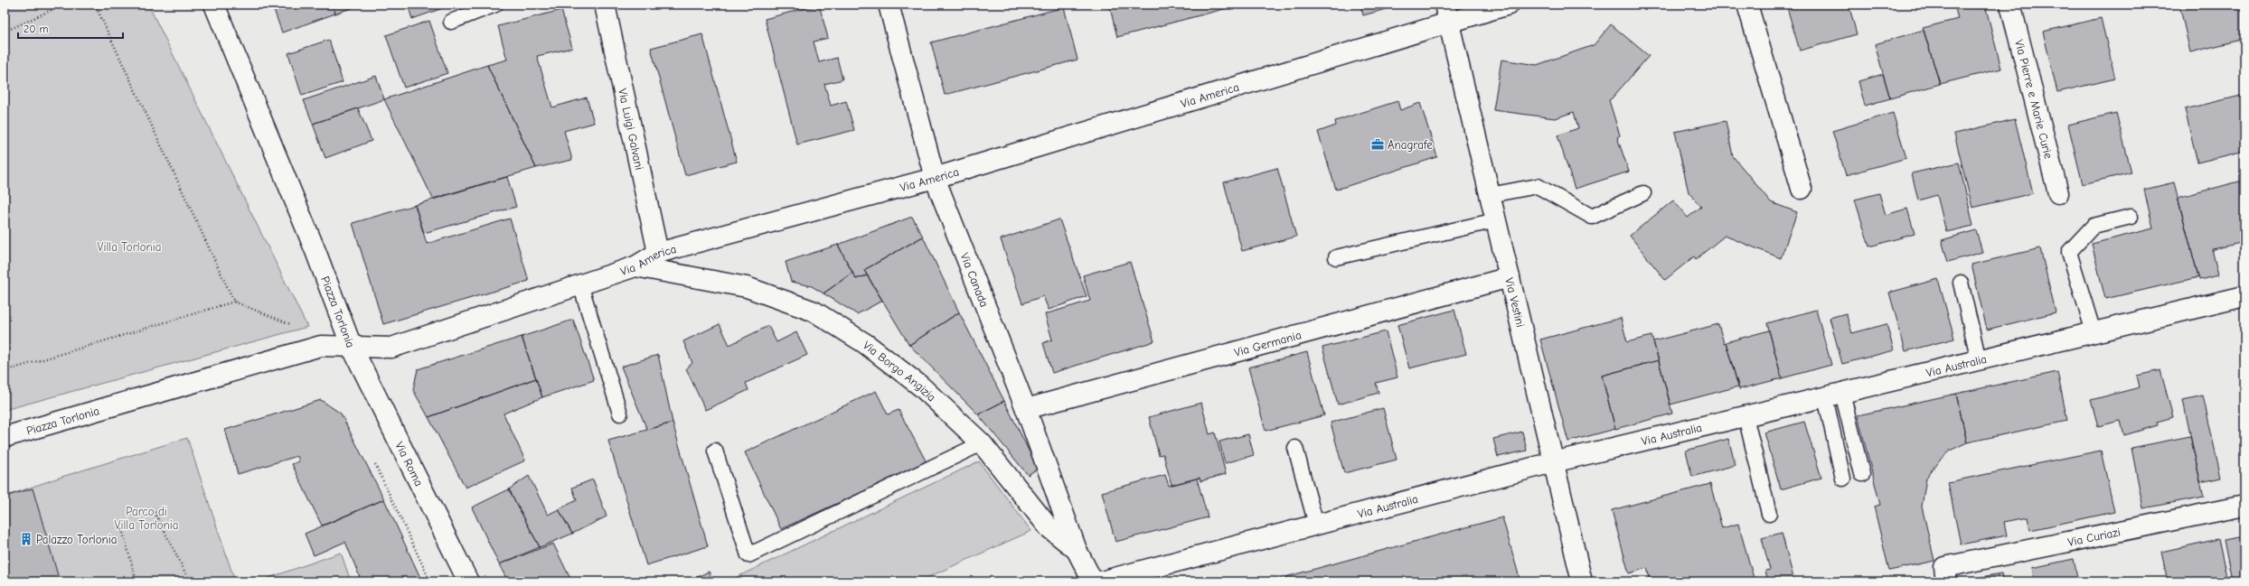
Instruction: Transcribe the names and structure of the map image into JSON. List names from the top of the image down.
{
  "streets": {
    "street": [
      "Via America",
      "Via Pierre e Marie Curie",
      "Via Luigi Galvani",
      "Via Canada",
      "Via Vestini",
      "Piazza Torlonia",
      "Via Germania",
      "Via Australia",
      "Via Borgo Angizia",
      "Via Roma",
      "Via Curiazi"
    ]
  },
  "crossings": [
    ["Via America", "Via Luigi Galvani"],
    ["Via America", "Via Canada"],
    ["Via America", "Via Vestini"],
    ["Via America", "Piazza Torlonia"],
    ["Via America", "Via Borgo Angizia"],
    ["Via America", "Via Roma"],
    ["Via Canada", "Via Germania"],
    ["Via Canada", "Via Borgo Angizia"],
    ["Via Vestini", "Via Germania"],
    ["Via Vestini", "Via Australia"],
    ["Piazza Torlonia", "Via Roma"]
  ],
  "parks": ["Villa Torlonia", "Parco di Villa Torlonia"],
  "places": {
    "office": ["Anagrafe"],
    "building": ["Palazzo Torlonia"]
  },
  "scale_bar": "20 m"
}
